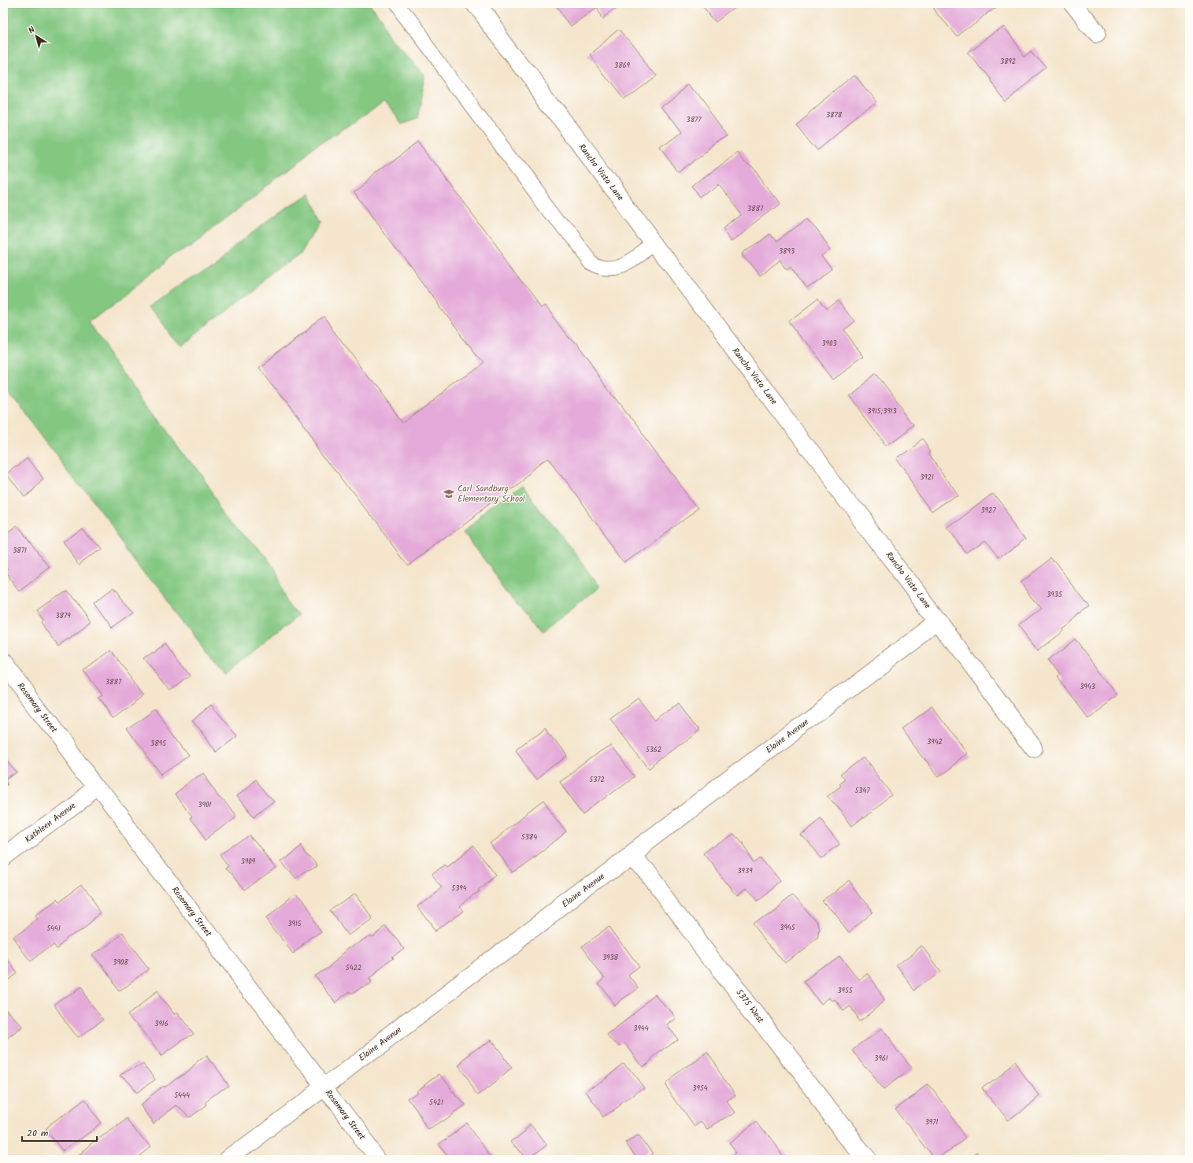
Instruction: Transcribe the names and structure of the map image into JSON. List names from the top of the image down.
{
  "streets": {
    "street": [
      "Rancho Vista Lane",
      "Rosemary Street",
      "Elaine Avenue",
      "Kathleen Avenue",
      "5375 West"
    ]
  },
  "crossings": [
    ["Rancho Vista Lane", "Elaine Avenue"],
    ["Rosemary Street", "Elaine Avenue"],
    ["Rosemary Street", "Kathleen Avenue"],
    ["Elaine Avenue", "5375 West"]
  ],
  "places": {
    "school or university": ["Carl Sandburg Elementary School"]
  },
  "house_numbers": [
    "3892",
    "3869",
    "3878",
    "3877",
    "3887",
    "3893",
    "3903",
    "3915;3913",
    "3921",
    "3927",
    "3871",
    "3935",
    "3879",
    "3887",
    "3943",
    "3942",
    "3895",
    "5362",
    "5372",
    "5347",
    "3901",
    "5384",
    "3909",
    "3939",
    "5394",
    "3915",
    "3945",
    "5441",
    "3938",
    "3908",
    "5422",
    "3955",
    "3916",
    "3944",
    "3961",
    "3954",
    "5444",
    "5421",
    "3971"
  ],
  "scale_bar": "20 m",
  "north": "top left"
}
